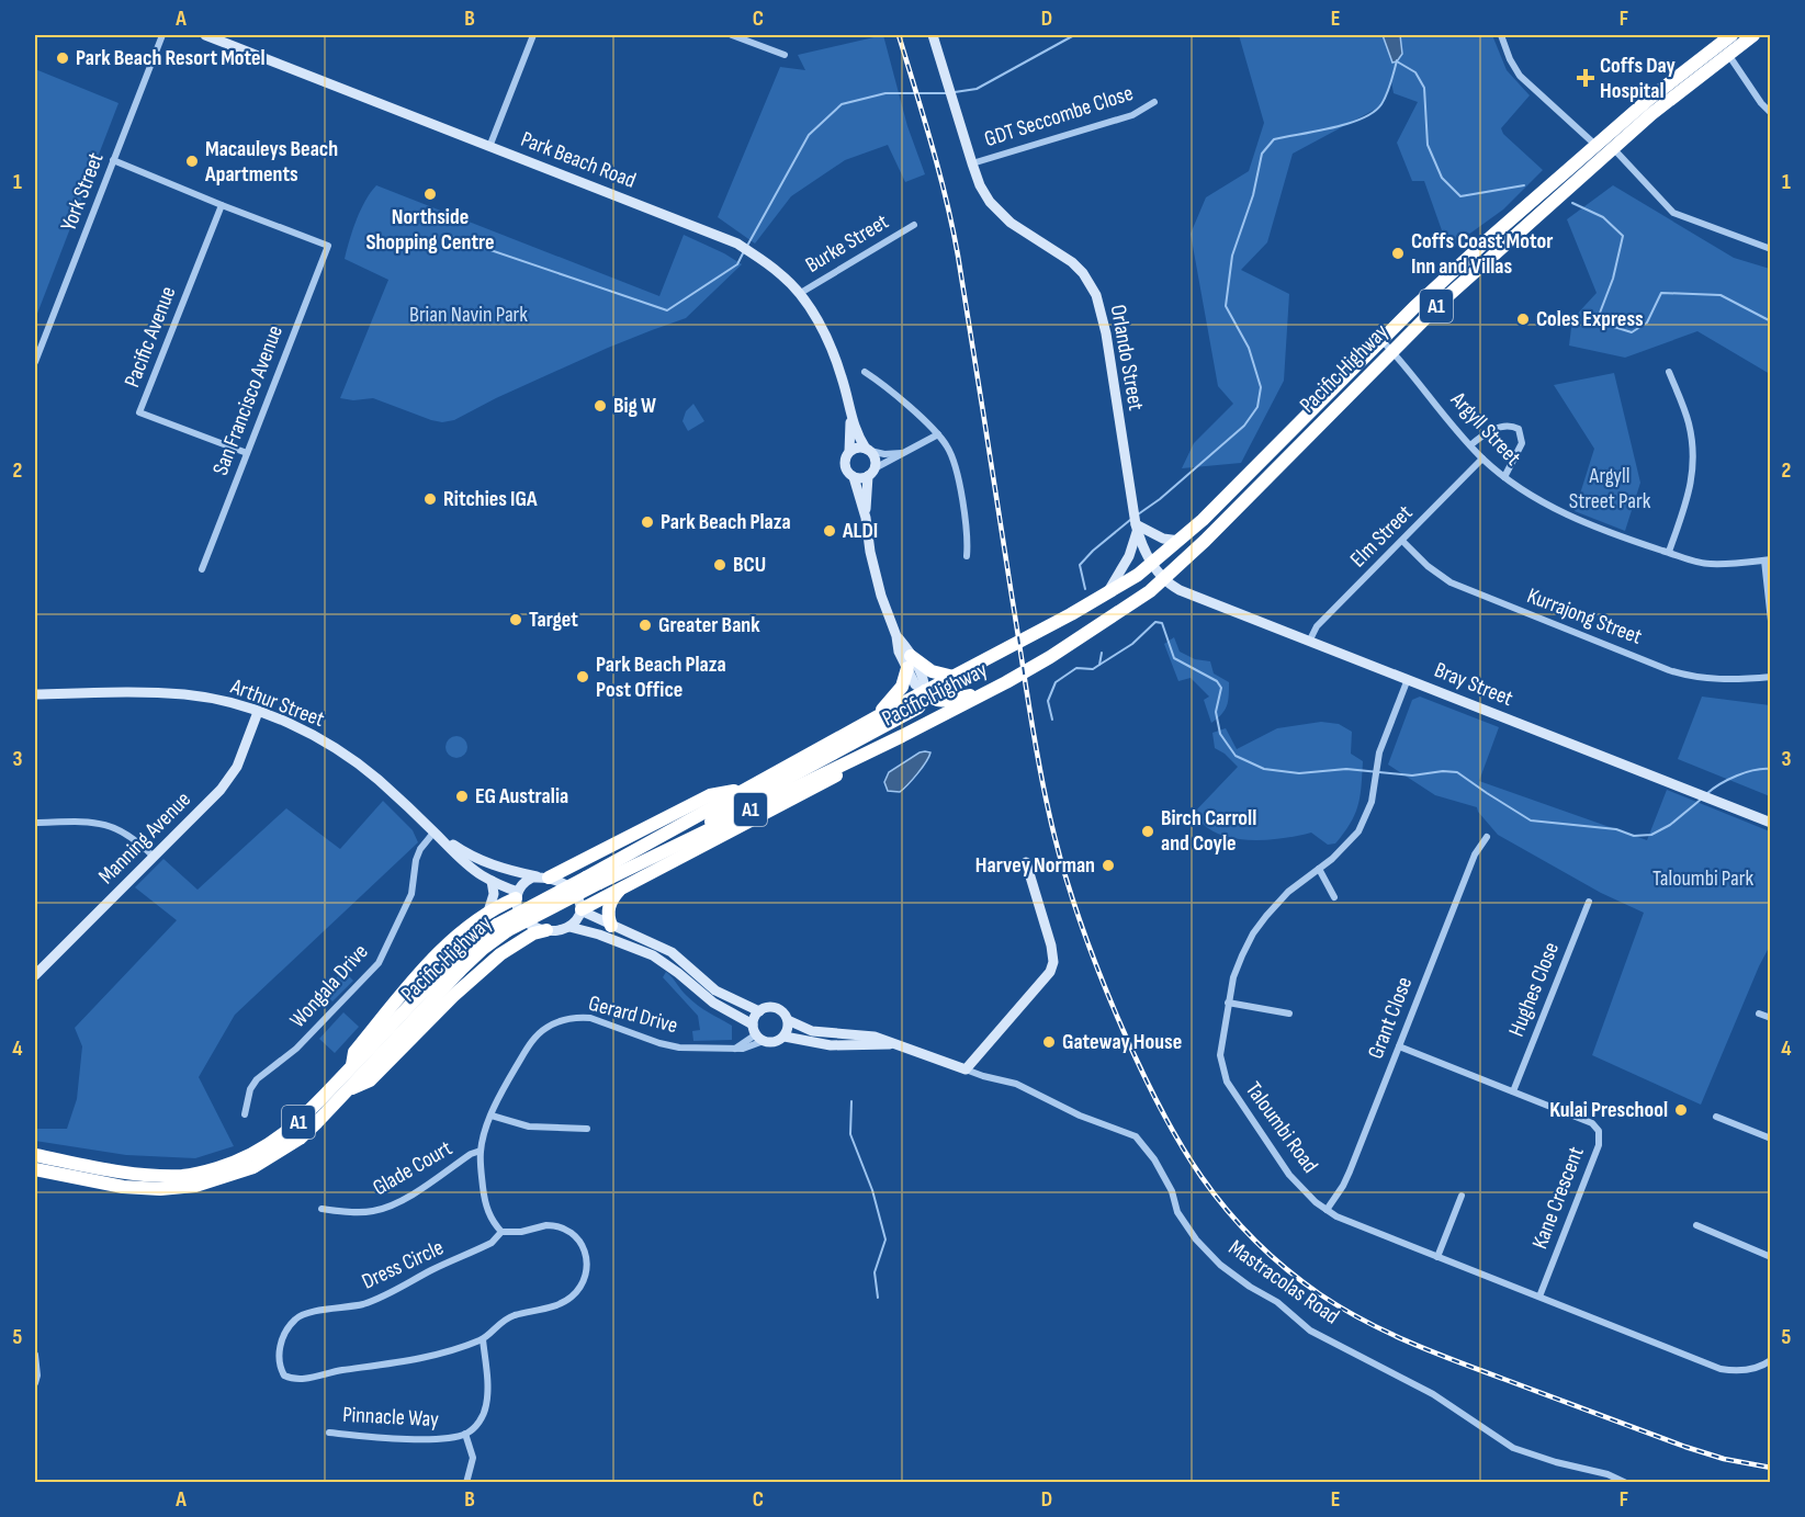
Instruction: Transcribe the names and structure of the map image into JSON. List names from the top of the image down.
{
  "streets": {
    "highway": ["A1", "Pacific Highway"],
    "street": [
      "GDT Seccombe Close",
      "Park Beach Road",
      "York Street",
      "Burke Street",
      "Pacific Avenue",
      "Orlando Street",
      "San Francisco Avenue",
      "Argyll Street",
      "Elm Street",
      "Kurrajong Street",
      "Bray Street",
      "Arthur Street",
      "Manning Avenue",
      "Wongala Drive",
      "Hughes Close",
      "Gerard Drive",
      "Grant Close",
      "Taloumbi Road",
      "Glade Court",
      "Kane Crescent",
      "Dress Circle",
      "Mastracolas Road",
      "Pinnacle Way"
    ]
  },
  "crossings": [
    ["GDT Seccombe Close", "Orlando Street"],
    ["Park Beach Road", "Burke Street"],
    ["Pacific Avenue", "San Francisco Avenue"],
    ["Orlando Street", "Pacific Highway"],
    ["Orlando Street", "Bray Street"],
    ["Pacific Highway", "Argyll Street"],
    ["Pacific Highway", "Bray Street"],
    ["Argyll Street", "Elm Street"],
    ["Elm Street", "Kurrajong Street"],
    ["Elm Street", "Bray Street"],
    ["Bray Street", "Taloumbi Road"],
    ["Arthur Street", "Manning Avenue"],
    ["Arthur Street", "Wongala Drive"],
    ["Hughes Close", "Kane Crescent"],
    ["Gerard Drive", "Glade Court"],
    ["Gerard Drive", "Mastracolas Road"],
    ["Grant Close", "Taloumbi Road"],
    ["Grant Close", "Kane Crescent"],
    ["Taloumbi Road", "Kane Crescent"],
    ["Dress Circle", "Pinnacle Way"]
  ],
  "parks": ["Brian Navin Park", "Argyll Street Park", "Taloumbi Park"],
  "places": {
    "other": [
      "Park Beach Resort Motel",
      "Macauleys Beach Apartments",
      "Northside Shopping Centre",
      "Coffs Coast Motor Inn and Villas",
      "Coles Express",
      "Big W",
      "Ritchies IGA",
      "Park Beach Plaza",
      "ALDI",
      "BCU",
      "Target",
      "Greater Bank",
      "Park Beach Plaza Post Office",
      "EG Australia",
      "Birch Carroll and Coyle",
      "Harvey Norman",
      "Gateway House",
      "Kulai Preschool"
    ],
    "health": ["Coffs Day Hospital"]
  },
  "grid": {
    "columns": [
      "A",
      "B",
      "C",
      "D",
      "E",
      "F"
    ],
    "rows": [
      "1",
      "2",
      "3",
      "4",
      "5"
    ]
  }
}
